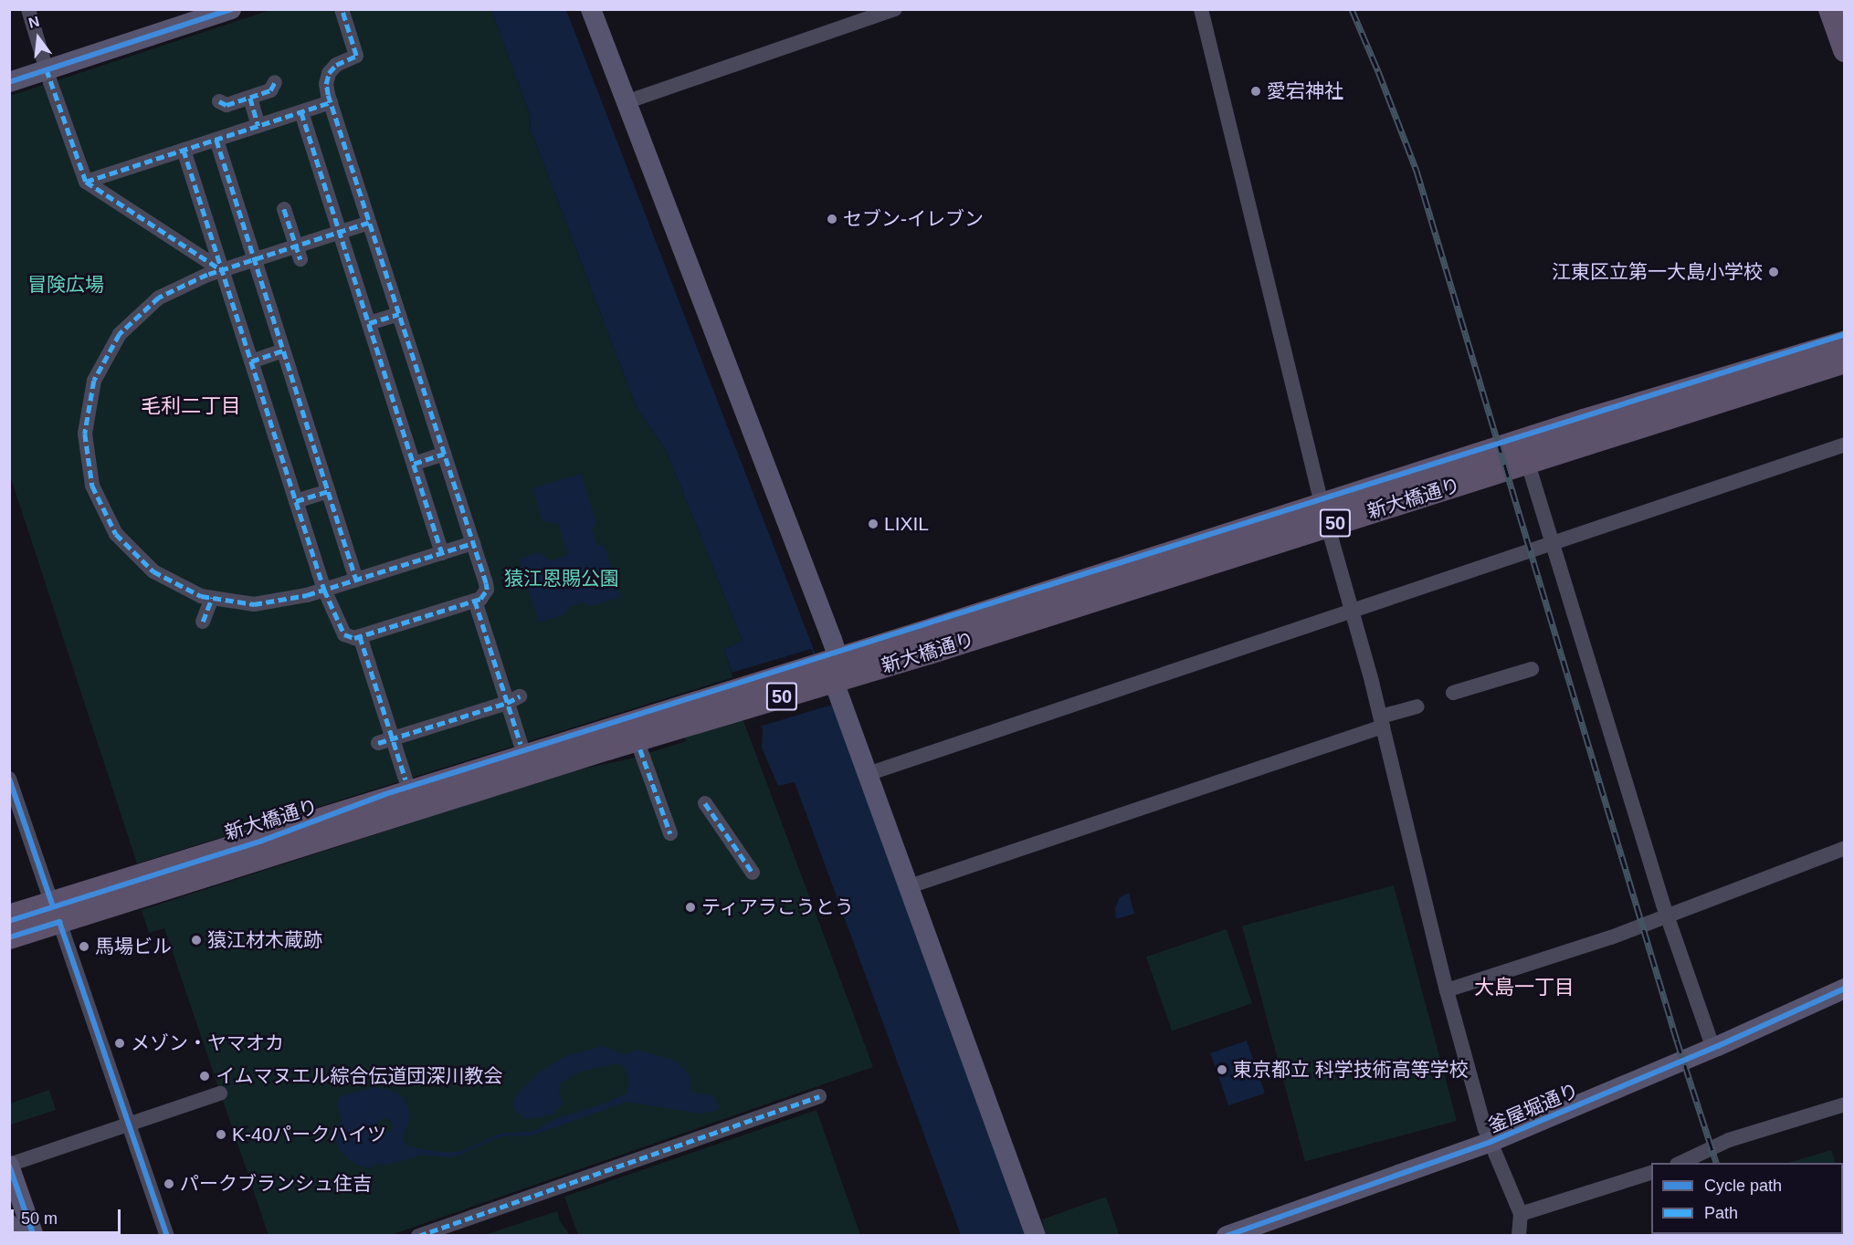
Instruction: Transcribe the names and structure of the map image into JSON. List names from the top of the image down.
{
  "streets": {
    "main road": ["新大橋通り", "50"],
    "street": ["釜屋堀通り"]
  },
  "districts": ["毛利二丁目", "大島一丁目"],
  "parks": ["冒険広場", "猿江恩賜公園"],
  "places": [
    "愛宕神社",
    "セブン-イレブン",
    "江東区立第一大島小学校",
    "LIXIL",
    "ティアラこうとう",
    "猿江材木蔵跡",
    "馬場ビル",
    "メゾン・ヤマオカ",
    "東京都立 科学技術高等学校",
    "イムマヌエル綜合伝道団深川教会",
    "K-40パークハイツ",
    "パークブランシュ住吉"
  ],
  "legend": ["Cycle path", "Path"],
  "scale_bar": "50 m",
  "north": "top"
}
